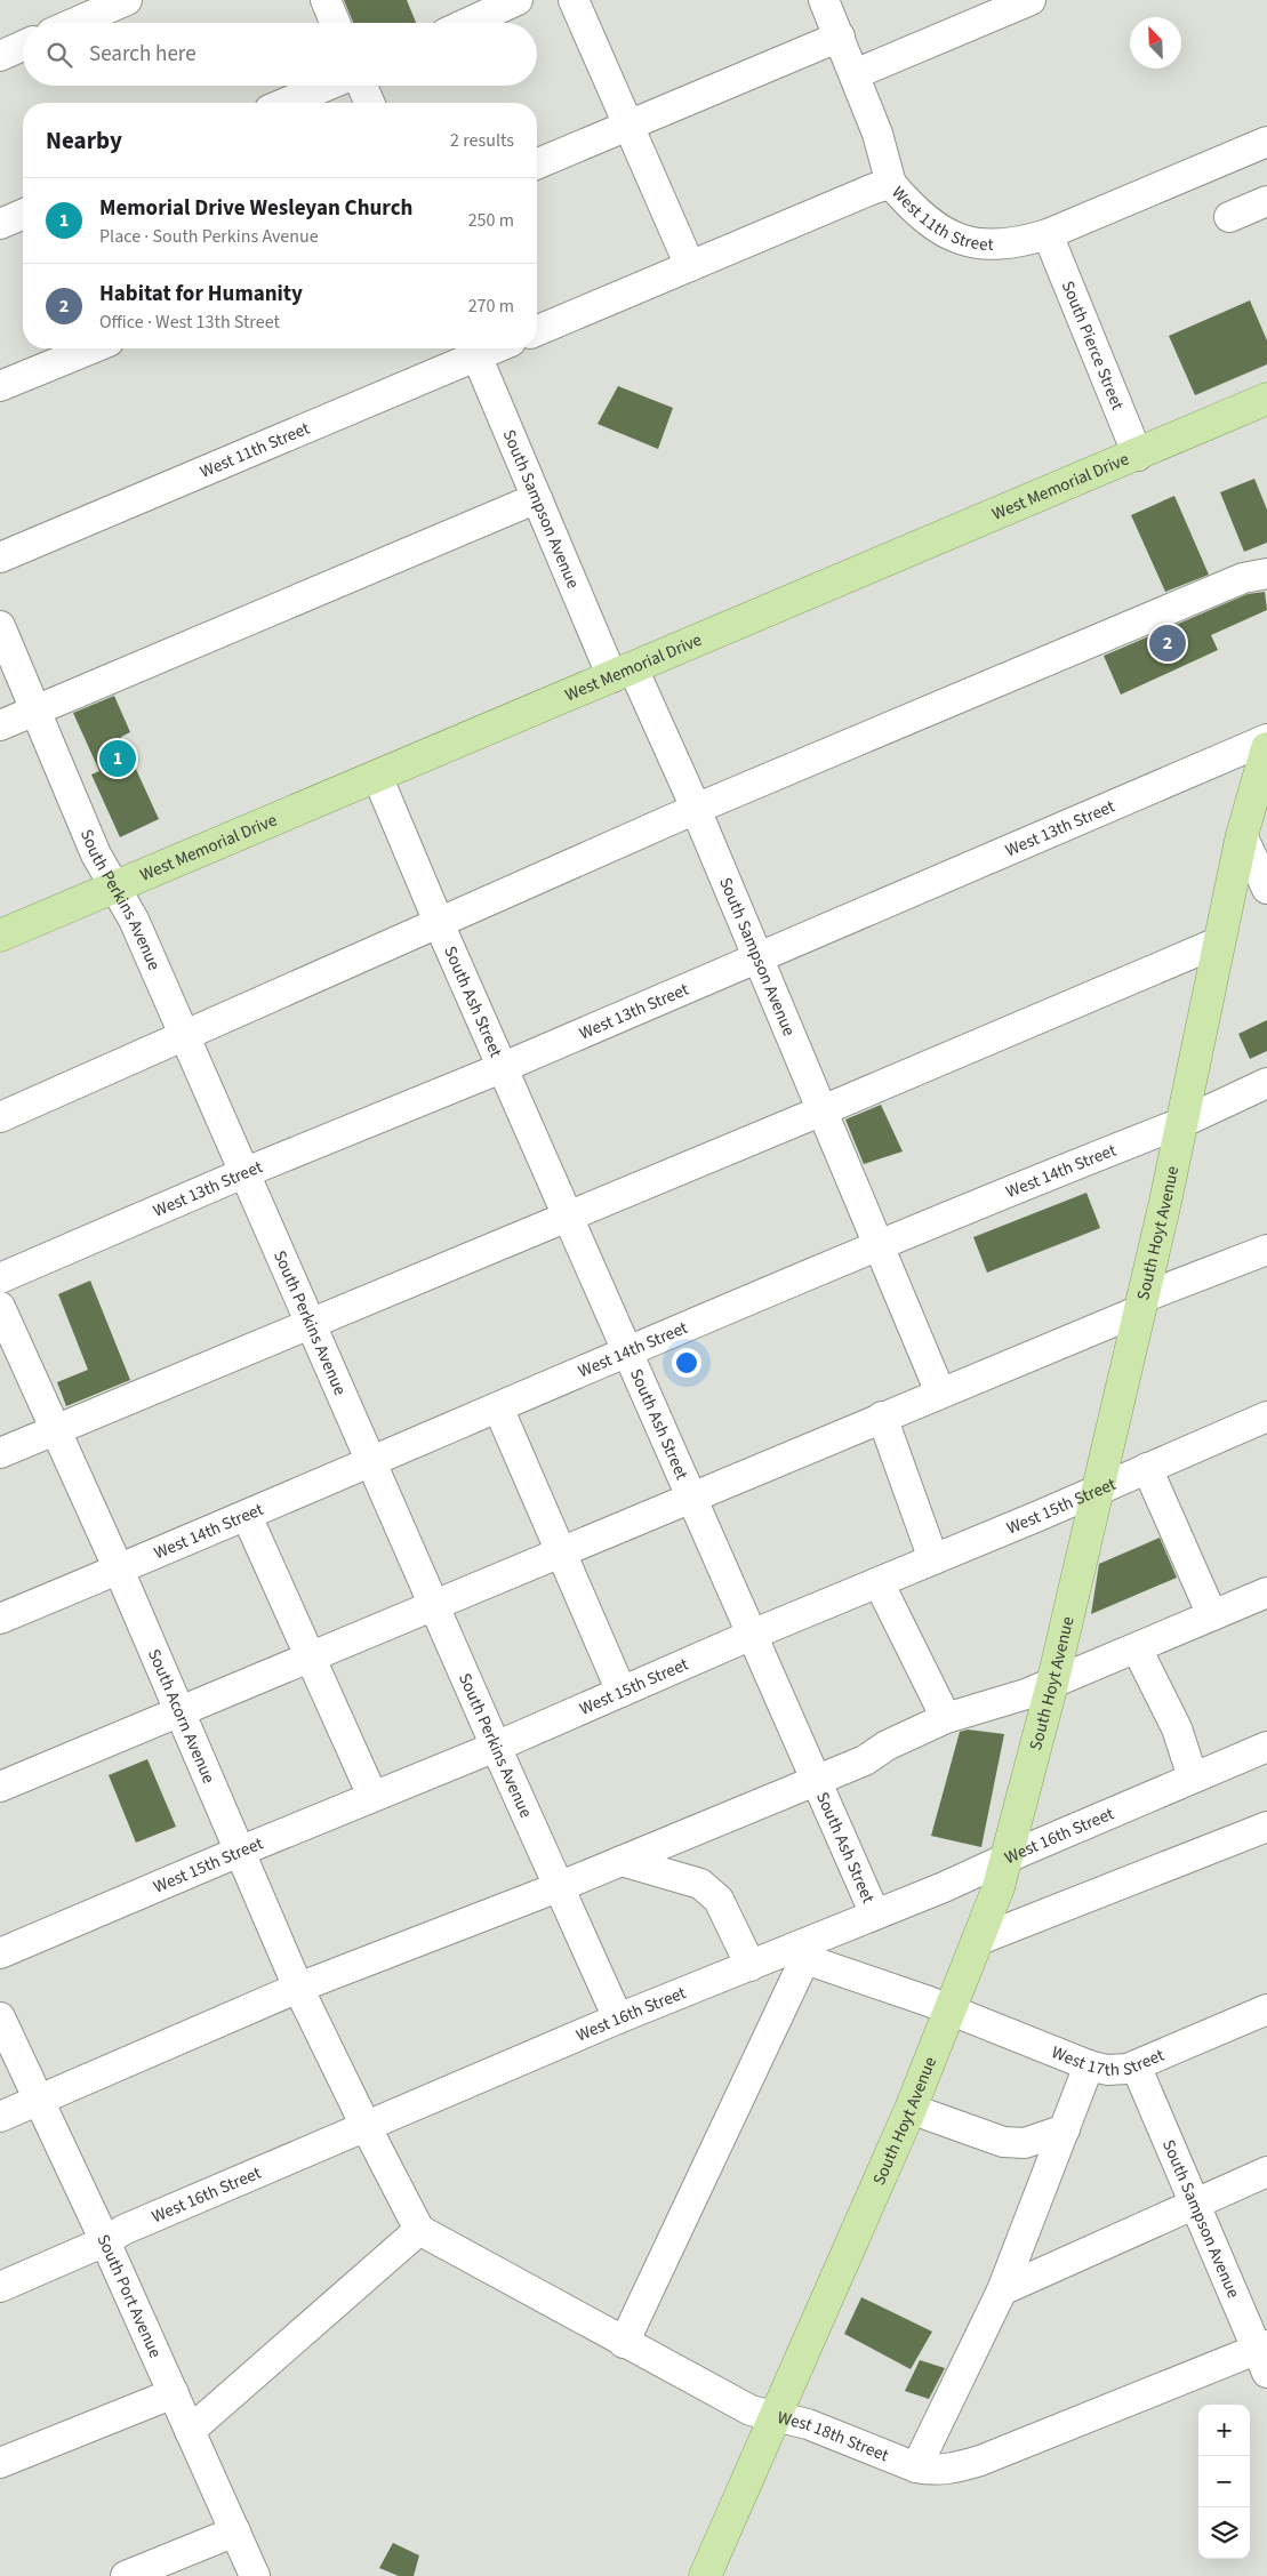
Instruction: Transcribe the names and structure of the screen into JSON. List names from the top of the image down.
{
  "streets": {
    "main road": ["West Memorial Drive", "South Hoyt Avenue"],
    "street": [
      "West 11th Street",
      "South Pierce Street",
      "South Sampson Avenue",
      "West 13th Street",
      "South Perkins Avenue",
      "South Ash Street",
      "West 14th Street",
      "West 15th Street",
      "South Acorn Avenue",
      "West 16th Street",
      "West 17th Street",
      "South Port Avenue",
      "West 18th Street"
    ]
  },
  "crossings": [
    ["West 11th Street", "South Pierce Street"],
    ["West 11th Street", "South Sampson Avenue"],
    ["South Pierce Street", "West Memorial Drive"],
    ["West Memorial Drive", "South Sampson Avenue"],
    ["West Memorial Drive", "South Perkins Avenue"],
    ["West Memorial Drive", "South Ash Street"],
    ["South Sampson Avenue", "West 13th Street"],
    ["South Sampson Avenue", "West 14th Street"],
    ["South Sampson Avenue", "West 17th Street"],
    ["South Sampson Avenue", "West 18th Street"],
    ["West 13th Street", "South Perkins Avenue"],
    ["West 13th Street", "South Ash Street"],
    ["South Perkins Avenue", "West 14th Street"],
    ["South Perkins Avenue", "West 15th Street"],
    ["South Perkins Avenue", "West 16th Street"],
    ["South Ash Street", "West 14th Street"],
    ["South Ash Street", "West 15th Street"],
    ["South Ash Street", "West 16th Street"],
    ["West 14th Street", "South Hoyt Avenue"],
    ["West 14th Street", "South Acorn Avenue"],
    ["South Hoyt Avenue", "West 15th Street"],
    ["South Hoyt Avenue", "West 16th Street"],
    ["South Hoyt Avenue", "West 17th Street"],
    ["South Hoyt Avenue", "West 18th Street"],
    ["West 15th Street", "South Acorn Avenue"],
    ["South Acorn Avenue", "West 16th Street"],
    ["South Acorn Avenue", "West 18th Street"],
    ["West 16th Street", "West 17th Street"],
    ["West 16th Street", "South Port Avenue"]
  ],
  "north": "top left",
  "page": {
    "search": "Search here",
    "heading": ["Nearby", "2 results"],
    "list": [
      {
        "mark": "1",
        "name": "Memorial Drive Wesleyan Church",
        "note": "Place · South Perkins Avenue",
        "value": "250 m"
      },
      {
        "mark": "2",
        "name": "Habitat for Humanity",
        "note": "Office · West 13th Street",
        "value": "270 m"
      }
    ],
    "pins": ["2", "1"],
    "map_buttons": ["+", "−"]
  }
}
